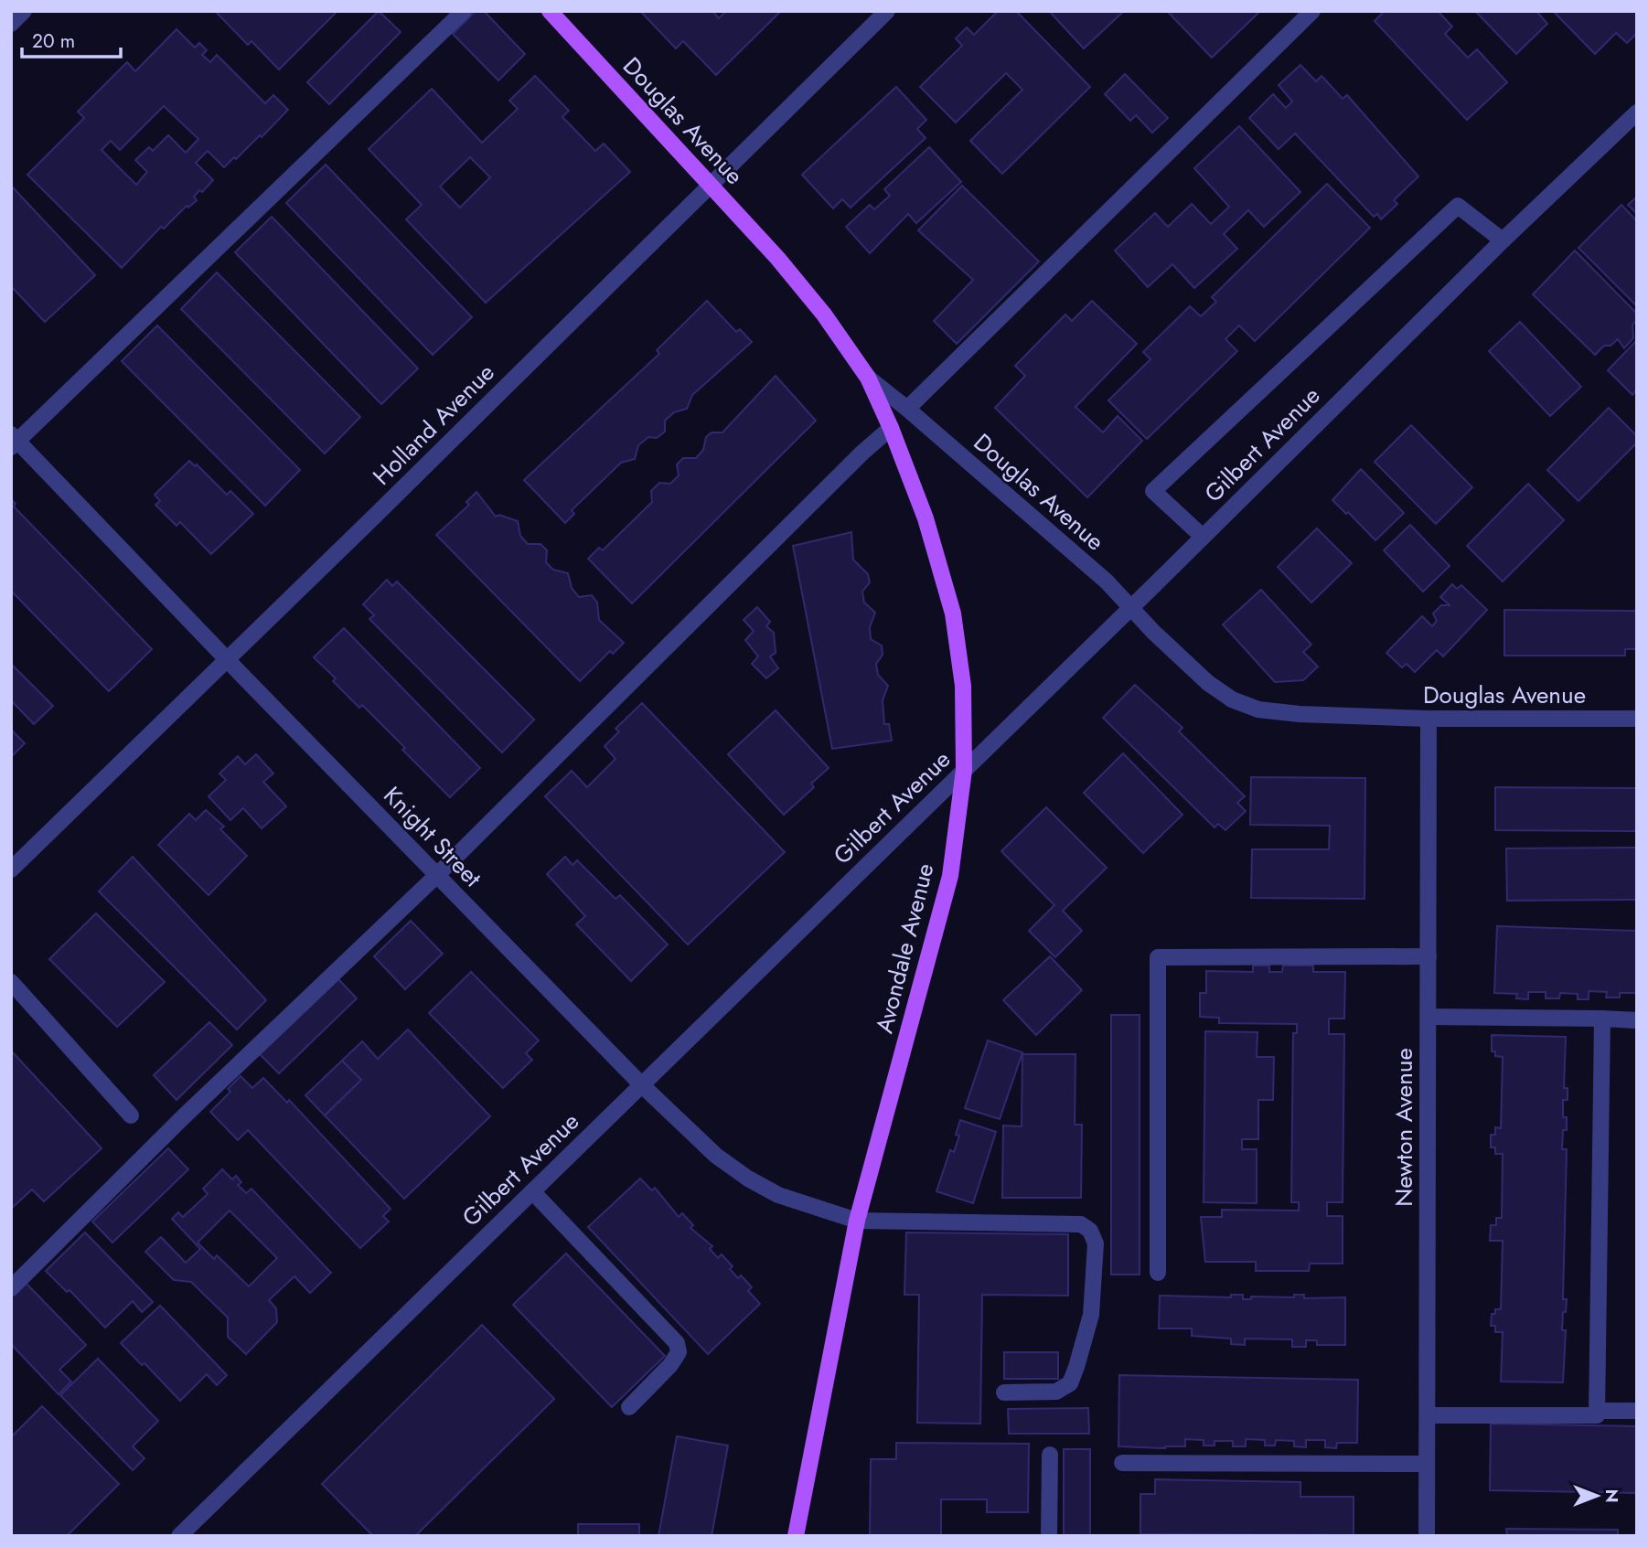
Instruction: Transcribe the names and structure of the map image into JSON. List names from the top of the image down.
{
  "streets": {
    "main road": ["Douglas Avenue", "Avondale Avenue"],
    "street": [
      "Holland Avenue",
      "Gilbert Avenue",
      "Knight Street",
      "Newton Avenue"
    ]
  },
  "crossings": [
    ["Douglas Avenue", "Holland Avenue"],
    ["Douglas Avenue", "Gilbert Avenue"],
    ["Douglas Avenue", "Avondale Avenue"],
    ["Douglas Avenue", "Newton Avenue"],
    ["Holland Avenue", "Knight Street"],
    ["Gilbert Avenue", "Knight Street"],
    ["Gilbert Avenue", "Avondale Avenue"],
    ["Knight Street", "Avondale Avenue"]
  ],
  "scale_bar": "20 m",
  "north": "right"
}
